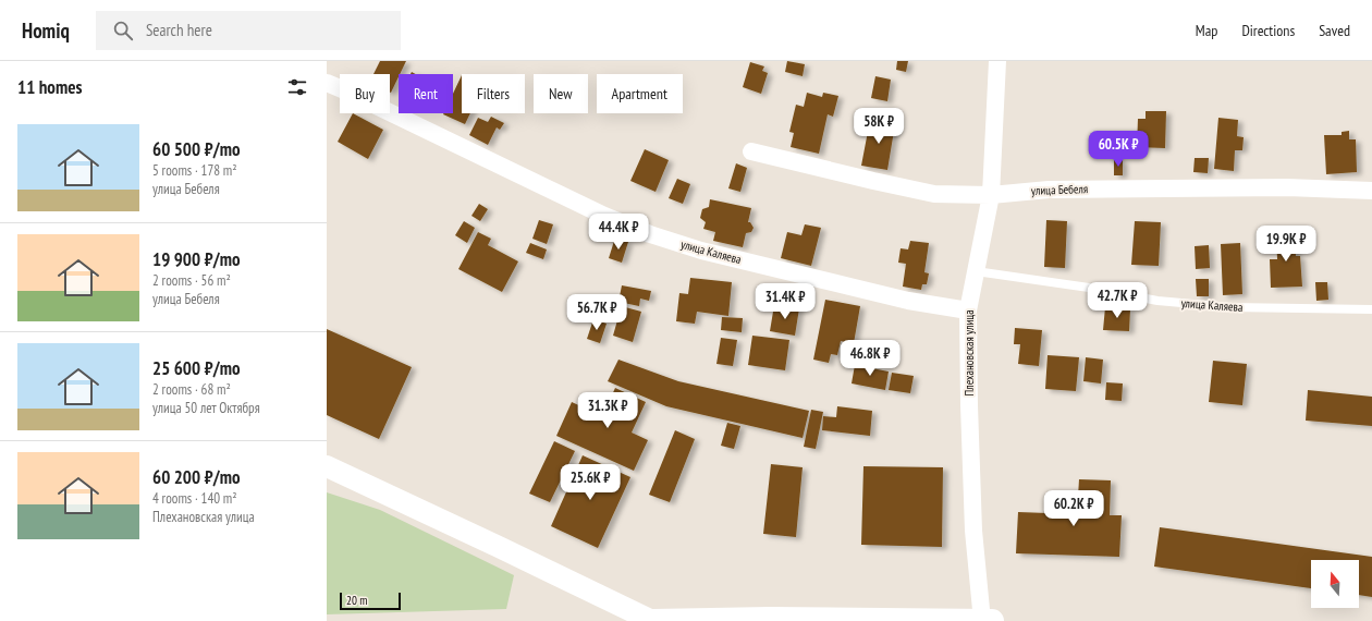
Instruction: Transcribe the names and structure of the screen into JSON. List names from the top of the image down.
{
  "streets": {
    "street": ["улица Бебеля", "улица Каляева", "Плехановская улица"]
  },
  "crossings": [
    ["улица Бебеля", "Плехановская улица"],
    ["улица Каляева", "Плехановская улица"]
  ],
  "scale_bar": "20 m",
  "north": "top",
  "page": {
    "header": "Homiq",
    "search": "Search here",
    "nav": ["Map", "Directions", "Saved"],
    "heading": "11 homes",
    "chip": [
      "Buy",
      "Rent",
      "Filters",
      "New",
      "Apartment"
    ],
    "price": [
      "58K ₽",
      "60.5K ₽",
      "44.4K ₽",
      "19.9K ₽",
      "42.7K ₽",
      "31.4K ₽",
      "56.7K ₽",
      "46.8K ₽",
      "31.3K ₽",
      "25.6K ₽",
      "60.2K ₽"
    ],
    "list": [
      {
        "name": "60 500 ₽/mo",
        "note": "5 rooms · 178 m² · улица Бебеля"
      },
      {
        "name": "19 900 ₽/mo",
        "note": "2 rooms · 56 m² · улица Бебеля"
      },
      {
        "name": "25 600 ₽/mo",
        "note": "2 rooms · 68 m² · улица 50 лет Октября"
      },
      {
        "name": "60 200 ₽/mo",
        "note": "4 rooms · 140 m² · Плехановская улица"
      }
    ],
    "scale": "20 m"
  }
}
